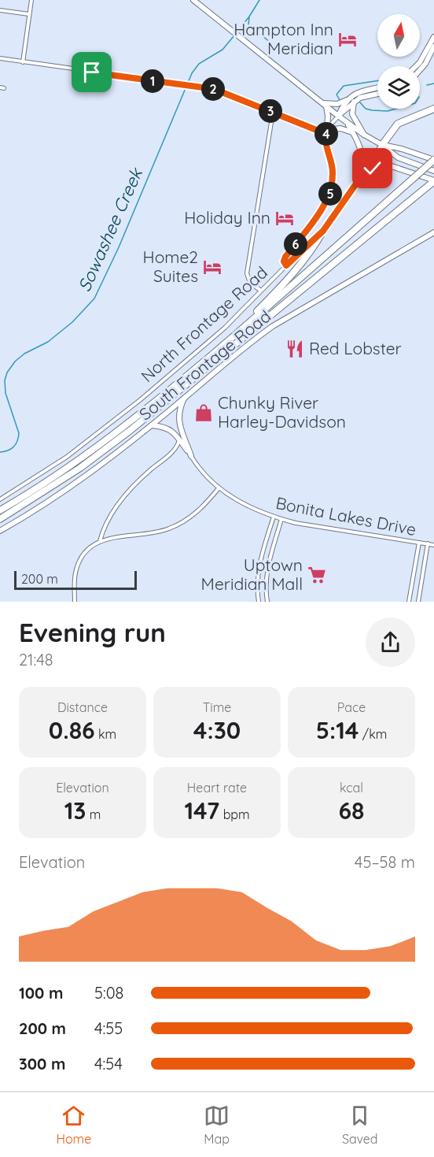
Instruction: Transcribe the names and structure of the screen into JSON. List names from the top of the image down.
{
  "streets": {
    "main road": ["South Frontage Road"],
    "street": ["North Frontage Road", "Bonita Lakes Drive"]
  },
  "water": ["Sowashee Creek"],
  "places": {
    "hotel": ["Hampton Inn Meridian", "Holiday Inn", "Home2 Suites"],
    "restaurant": ["Red Lobster"],
    "shop": ["Chunky River Harley-Davidson"],
    "supermarket": ["Uptown Meridian Mall"]
  },
  "scale_bar": "200 m",
  "north": "top",
  "page": {
    "pins": [
      "1",
      "2",
      "3",
      "4",
      "5",
      "6"
    ],
    "scale": "200 m",
    "heading": ["Evening run", "21:48"],
    "stats": [
      ["Distance", "0.86 km"],
      ["Time", "4:30"],
      ["Pace", "5:14 /km"],
      ["Elevation", "13 m"],
      ["Heart rate", "147 bpm"],
      ["kcal", "68"]
    ],
    "chart": ["Elevation", "45–58 m"],
    "list": [
      {
        "name": "100 m",
        "note": "5:08"
      },
      {
        "name": "200 m",
        "note": "4:55"
      },
      {
        "name": "300 m",
        "note": "4:54"
      }
    ],
    "tabs": ["Home", "Map", "Saved"]
  }
}
